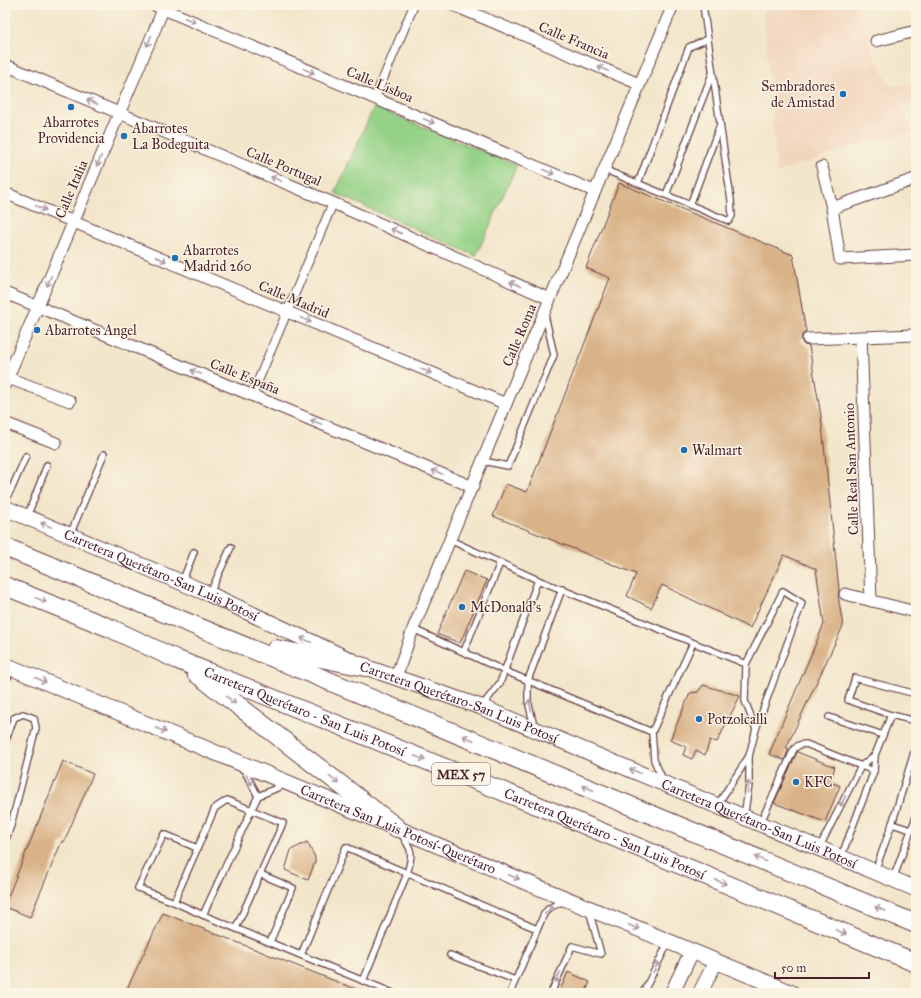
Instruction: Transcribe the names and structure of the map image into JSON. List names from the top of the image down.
{
  "streets": {
    "highway": ["Carretera Querétaro - San Luis Potosí", "MEX 57"],
    "main road": ["Carretera Querétaro-San Luis Potosí", "Carretera San Luis Potosí-Querétaro"],
    "street": [
      "Calle Francia",
      "Calle Lisboa",
      "Calle Portugal",
      "Calle Italia",
      "Calle Madrid",
      "Calle Roma",
      "Calle España",
      "Calle Real San Antonio"
    ]
  },
  "crossings": [
    ["Calle Francia", "Calle Roma"],
    ["Calle Lisboa", "Calle Italia"],
    ["Calle Lisboa", "Calle Roma"],
    ["Calle Portugal", "Calle Italia"],
    ["Calle Portugal", "Calle Roma"],
    ["Calle Italia", "Calle Madrid"],
    ["Calle Italia", "Calle España"],
    ["Calle Madrid", "Calle Roma"],
    ["Calle Roma", "Calle España"],
    ["Calle Roma", "Carretera Querétaro-San Luis Potosí"]
  ],
  "one_way": [
    "Calle Francia",
    "Calle Lisboa",
    "Calle Portugal",
    "Calle Italia",
    "Calle Madrid",
    "Calle España",
    "Carretera Querétaro-San Luis Potosí",
    "Carretera San Luis Potosí-Querétaro"
  ],
  "places": [
    "Sembradores de Amistad",
    "Abarrotes Providencia",
    "Abarrotes La Bodeguita",
    "Abarrotes Madrid 260",
    "Abarrotes Angel",
    "Walmart",
    "McDonald's",
    "Potzolcalli",
    "KFC"
  ],
  "scale_bar": "50 m"
}
